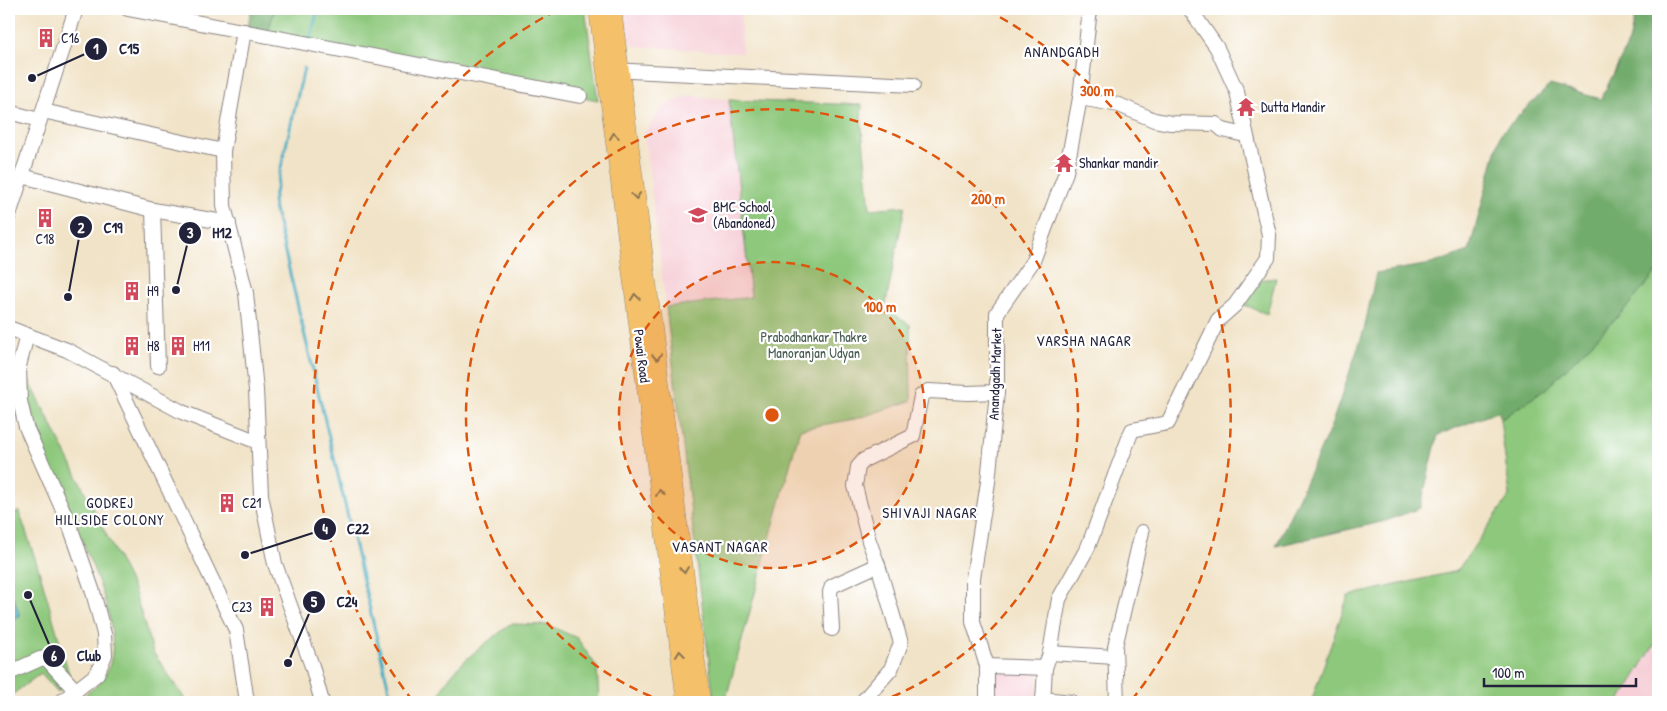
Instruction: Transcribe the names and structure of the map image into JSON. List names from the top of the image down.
{
  "streets": {
    "main road": ["Powai Road"],
    "street": ["Anandgadh Market"]
  },
  "districts": [
    "ANANDGADH",
    "VARSHA NAGAR",
    "GODREJ HILLSIDE COLONY",
    "SHIVAJI NAGAR",
    "VASANT NAGAR"
  ],
  "parks": ["Prabodhankar Thakre Manoranjan Udyan"],
  "places": {
    "building": [
      "C16",
      "C18",
      "H9",
      "H8",
      "H11",
      "C21",
      "C23"
    ],
    "other": [
      "C15",
      "H12",
      "C19",
      "C22",
      "Club",
      "C24"
    ],
    "temple": ["Dutta Mandir", "Shankar mandir"],
    "school or university": ["BMC School (Abandoned)"]
  },
  "scale_bar": "100 m",
  "rings": ["300 m", "200 m", "100 m"]
}
